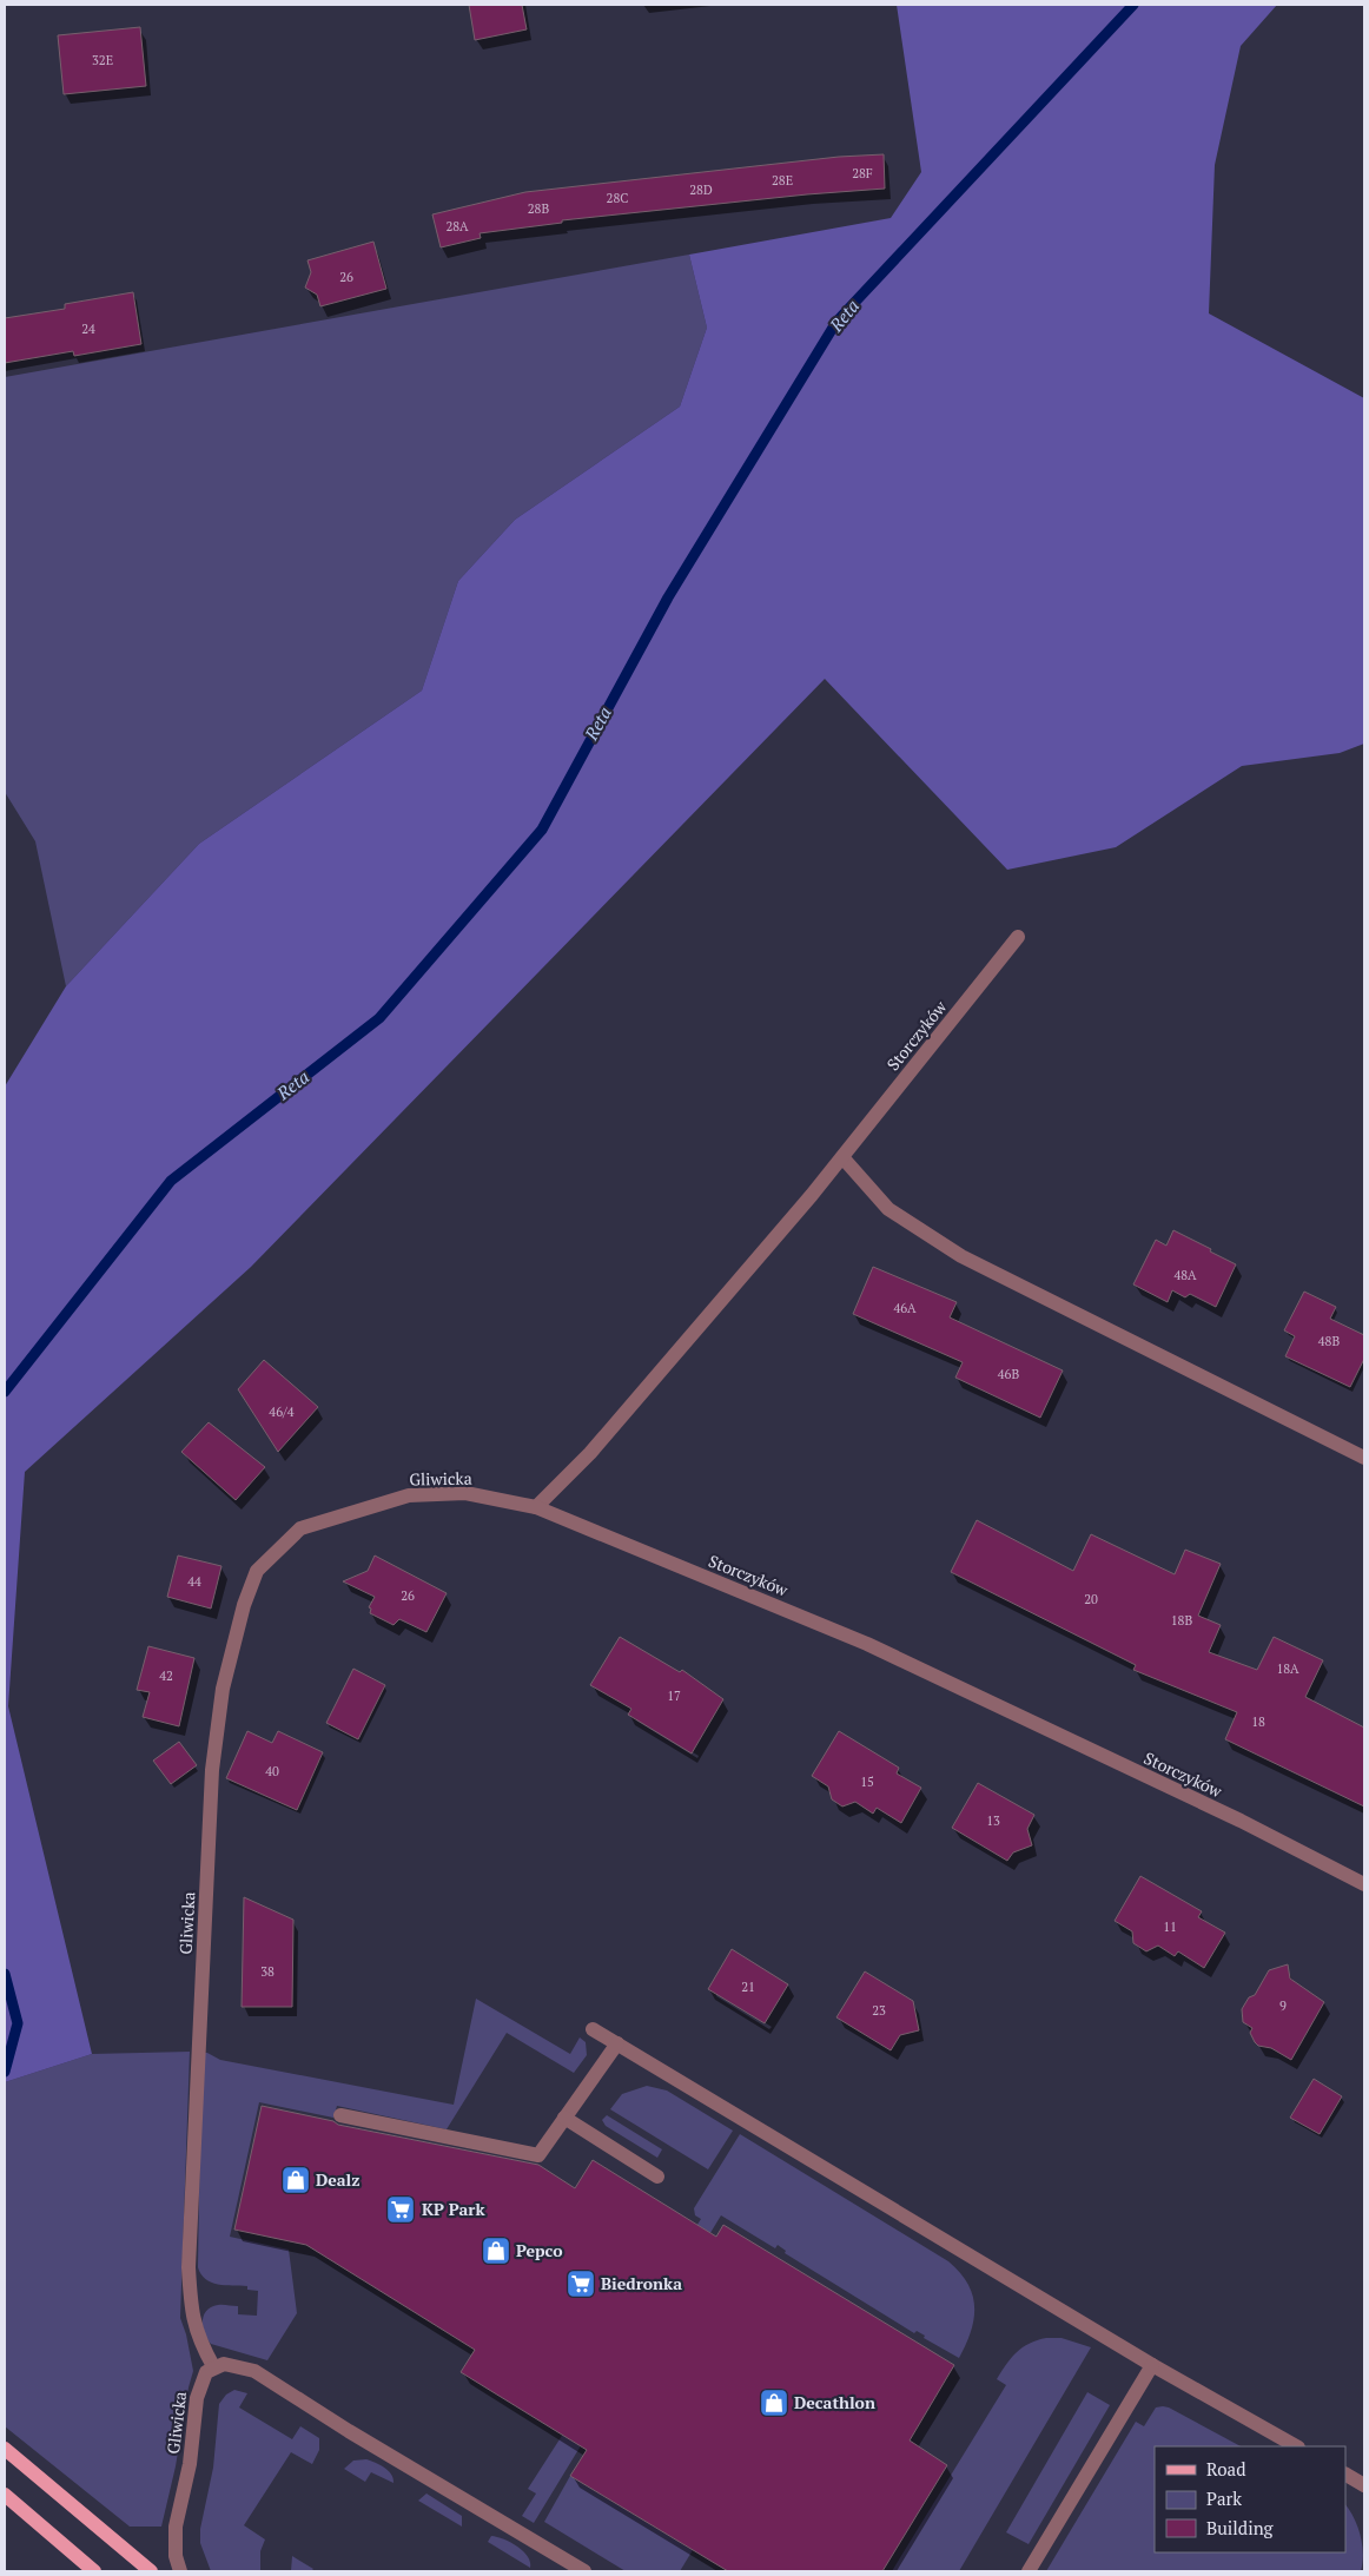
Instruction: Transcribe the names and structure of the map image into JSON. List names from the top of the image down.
{
  "streets": {
    "street": ["Storczyków", "Gliwicka"]
  },
  "crossings": [
    ["Storczyków", "Gliwicka"]
  ],
  "water": ["Reta"],
  "places": {
    "shop": ["Dealz", "Pepco", "Decathlon"],
    "supermarket": ["KP Park", "Biedronka"]
  },
  "house_numbers": [
    "32E",
    "28F",
    "28E",
    "28D",
    "28C",
    "28B",
    "28A",
    "26",
    "24",
    "48A",
    "46A",
    "48B",
    "46B",
    "46/4",
    "44",
    "26",
    "20",
    "18B",
    "18A",
    "42",
    "17",
    "18",
    "40",
    "15",
    "13",
    "11",
    "38",
    "21",
    "9",
    "23"
  ],
  "legend": ["Road", "Park", "Building"]
}
